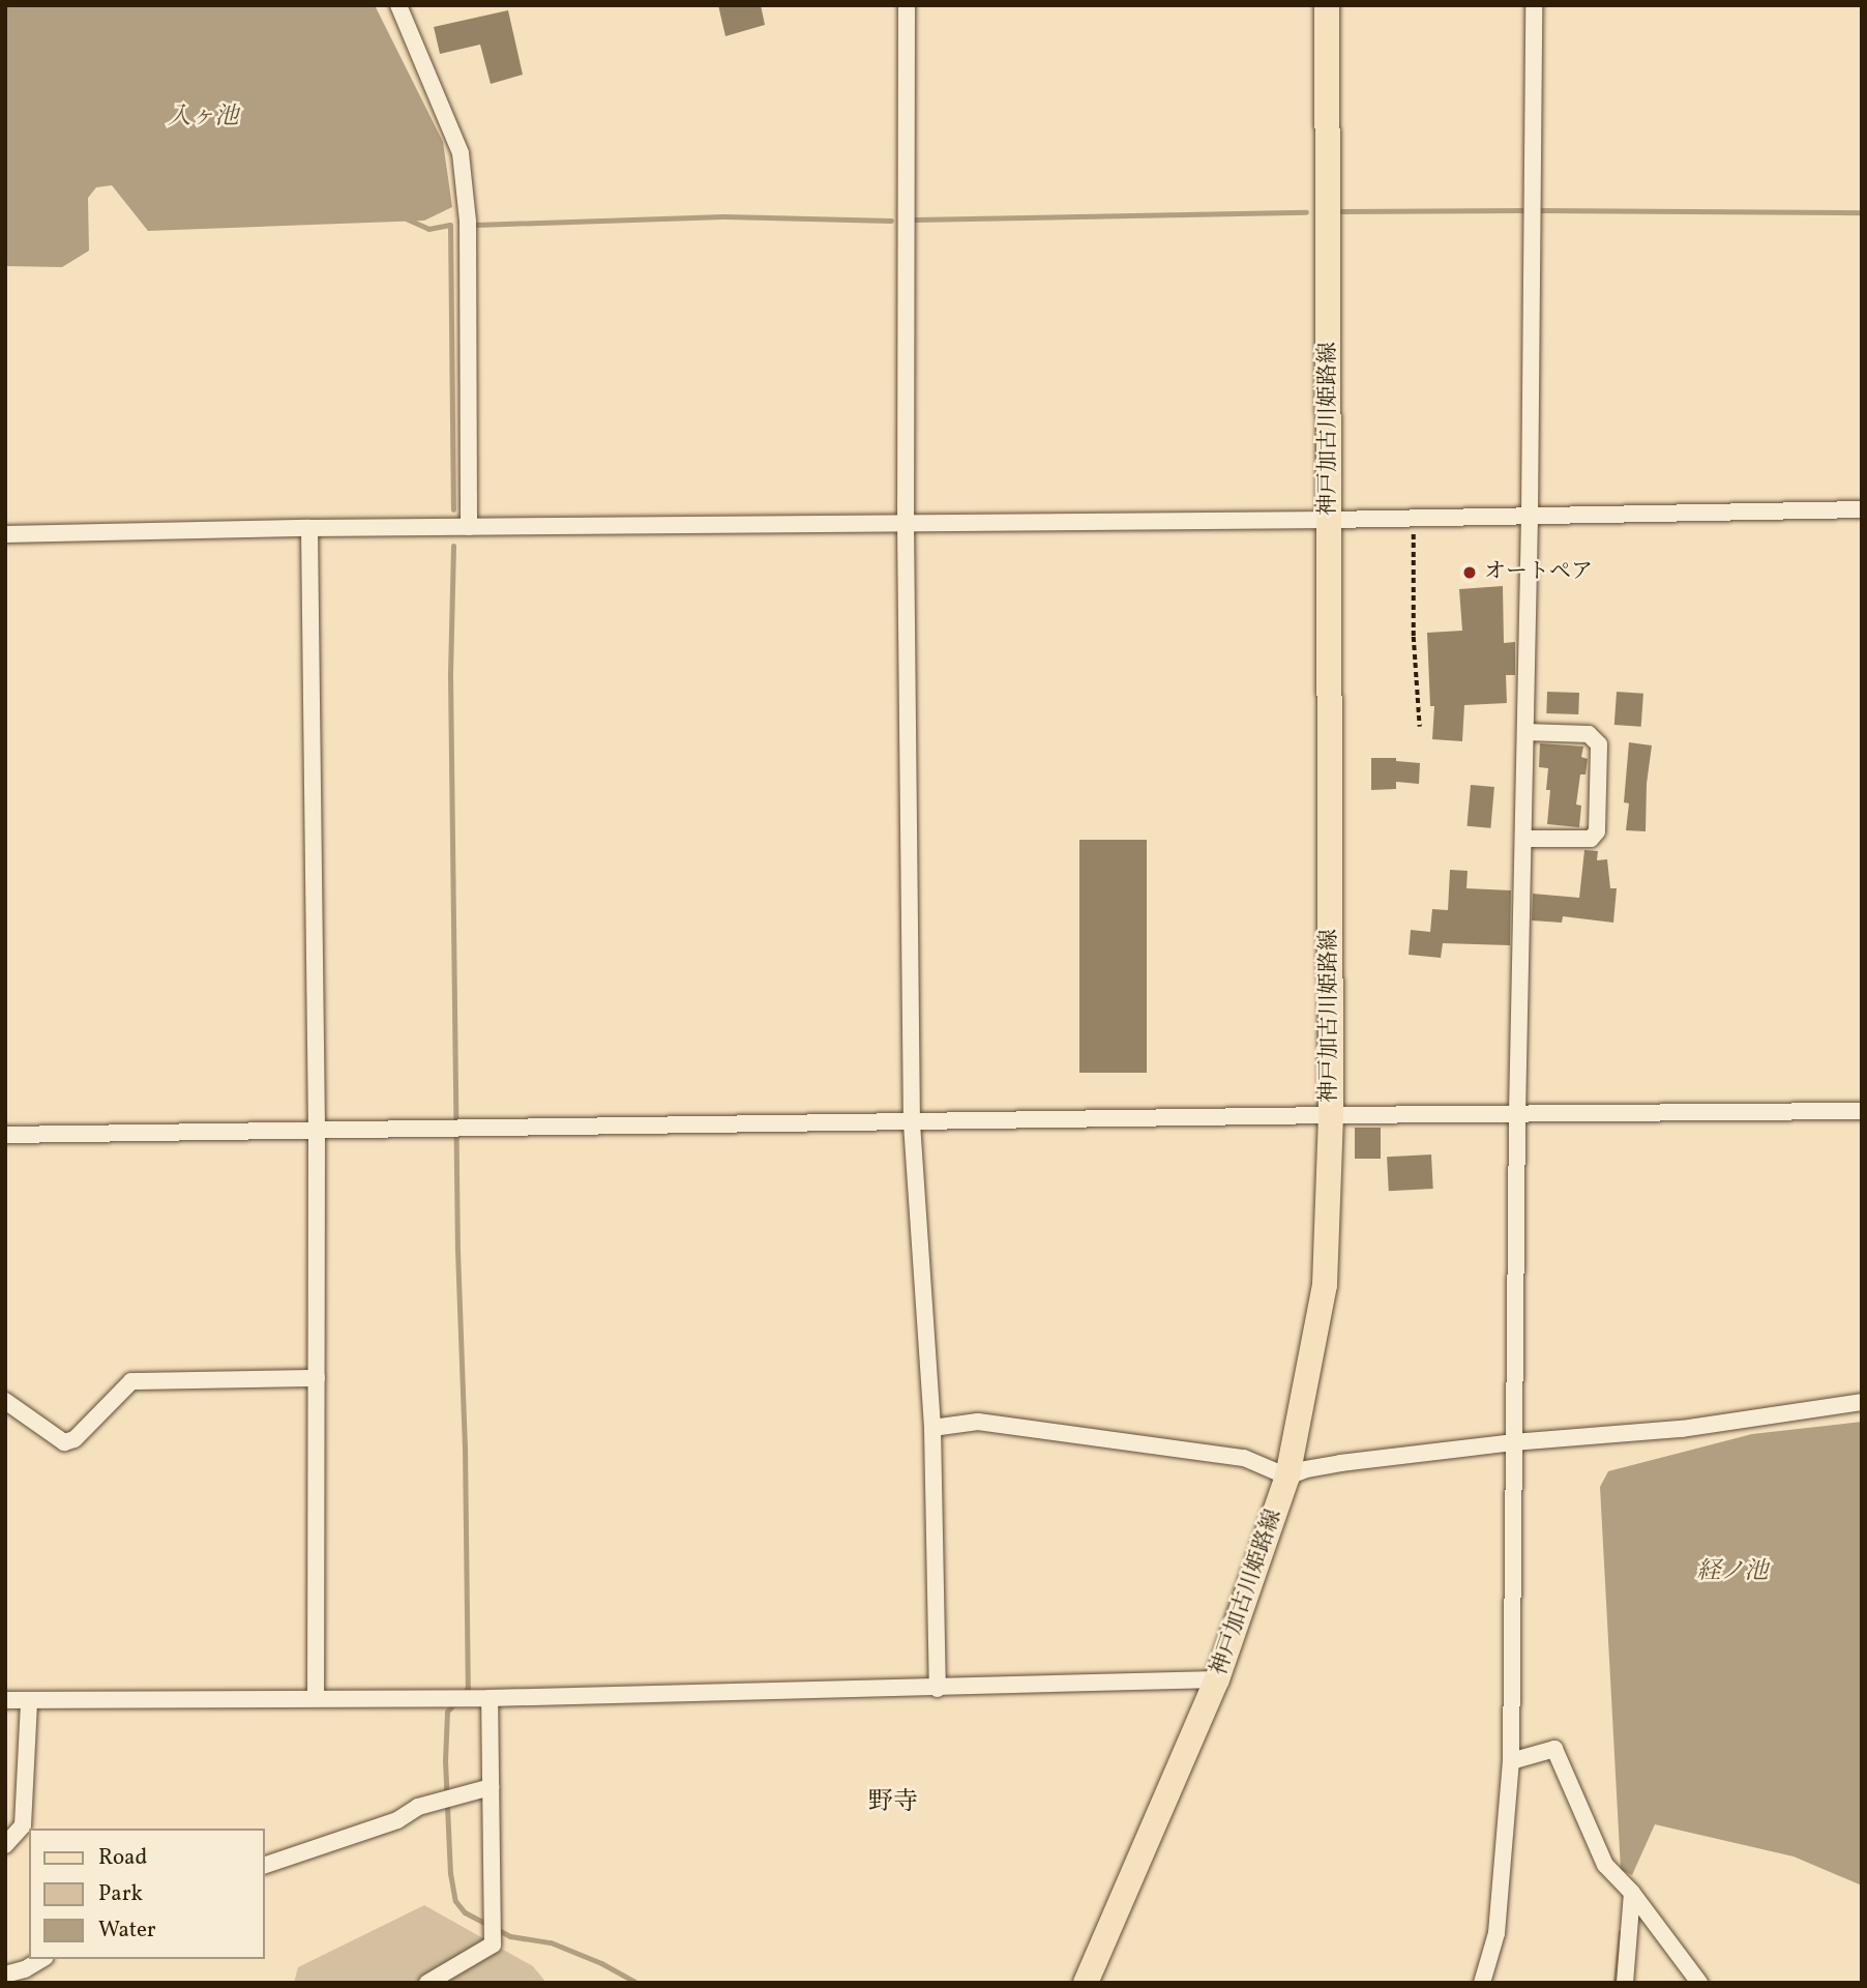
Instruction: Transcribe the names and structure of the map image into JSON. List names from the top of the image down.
{
  "streets": {
    "main road": ["神戸加古川姫路線"]
  },
  "districts": ["野寺"],
  "water": ["入ヶ池", "経ノ池"],
  "places": ["オートペア"],
  "legend": ["Road", "Park", "Water"]
}
